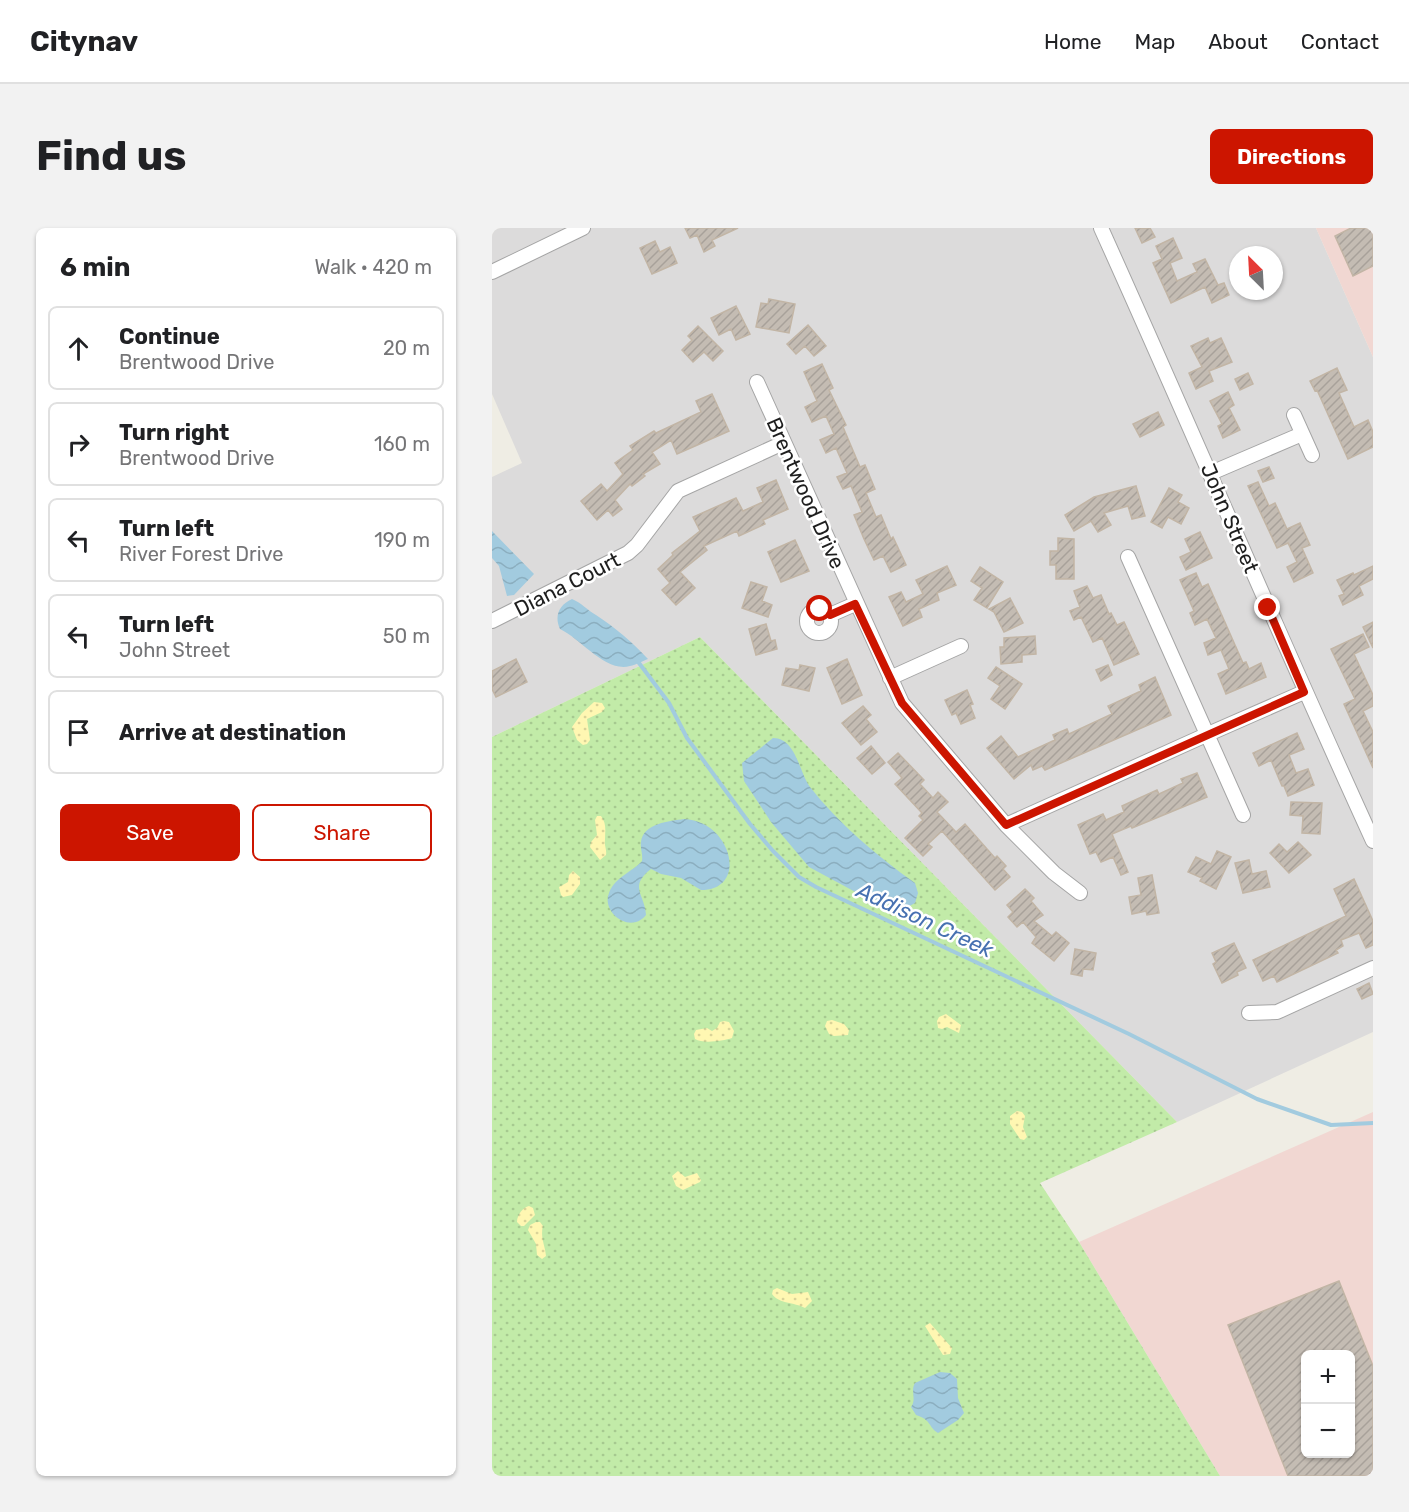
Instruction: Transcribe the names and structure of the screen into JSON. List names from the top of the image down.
{
  "streets": {
    "street": ["Brentwood Drive", "John Street", "Diana Court"]
  },
  "crossings": [
    ["Brentwood Drive", "Diana Court"]
  ],
  "water": ["Addison Creek"],
  "north": "top left",
  "page": {
    "header": "Citynav",
    "nav": [
      "Home",
      "Map",
      "About",
      "Contact"
    ],
    "buttons": [
      "Directions",
      ["Save", "Share"]
    ],
    "title": "Find us",
    "heading": ["6 min", "Walk · 420 m"],
    "list": [
      ["Continue", "Brentwood Drive", "20 m"],
      ["Turn right", "Brentwood Drive", "160 m"],
      ["Turn left", "River Forest Drive", "190 m"],
      ["Turn left", "John Street", "50 m"],
      "Arrive at destination"
    ],
    "map_buttons": ["+", "−"]
  }
}
